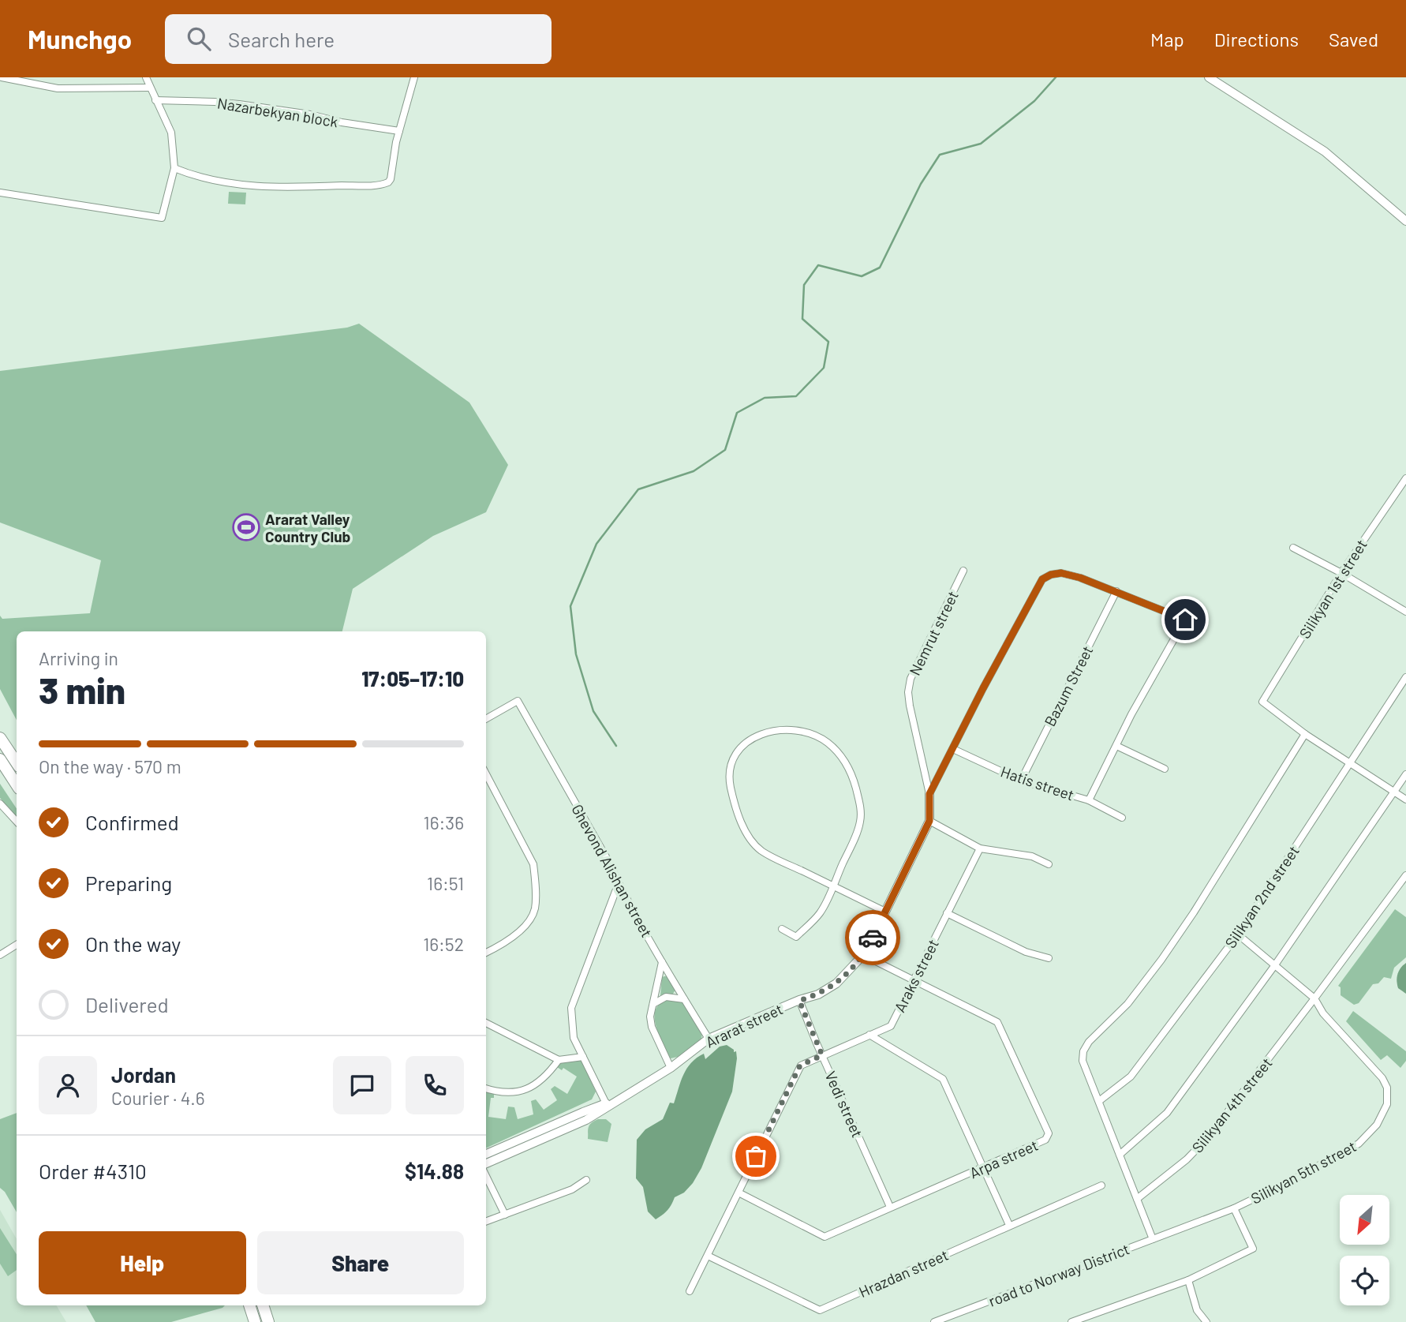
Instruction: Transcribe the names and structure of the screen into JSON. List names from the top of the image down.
{
  "streets": {
    "street": [
      "Nazarbekyan block",
      "Silikyan 1st street",
      "Nemrut street",
      "Bazum Street",
      "Hatis street",
      "Ghevond Alishan street",
      "Silikyan 2nd street",
      "Araks street",
      "Ararat street",
      "Vedi street",
      "Silikyan 4th street",
      "Arpa street",
      "Silikyan 5th street",
      "Hrazdan street",
      "road to Norway District"
    ]
  },
  "crossings": [
    ["Nemrut street", "Ararat street"],
    ["Bazum Street", "Hatis street"],
    ["Ghevond Alishan street", "Ararat street"],
    ["Silikyan 2nd street", "Silikyan 5th street"],
    ["Araks street", "Vedi street"],
    ["Araks street", "Arpa street"],
    ["Araks street", "Hrazdan street"],
    ["Ararat street", "Vedi street"],
    ["Ararat street", "Arpa street"],
    ["Vedi street", "Arpa street"],
    ["Silikyan 4th street", "Silikyan 5th street"],
    ["Silikyan 5th street", "road to Norway District"]
  ],
  "places": {
    "sports": ["Ararat Valley Country Club"]
  },
  "north": "bottom left",
  "page": {
    "header": "Munchgo",
    "search": "Search here",
    "nav": ["Map", "Directions", "Saved"],
    "heading": ["3 min", "Arriving in", "17:05–17:10"],
    "panel": [
      "Jordan",
      "Courier · 4.6",
      "Order #4310",
      "$14.88"
    ],
    "bar": "On the way · 570 m",
    "list": [
      ["Confirmed", "16:36"],
      ["Preparing", "16:51"],
      ["On the way", "16:52"],
      "Delivered"
    ],
    "buttons": ["Help", "Share"]
  }
}
